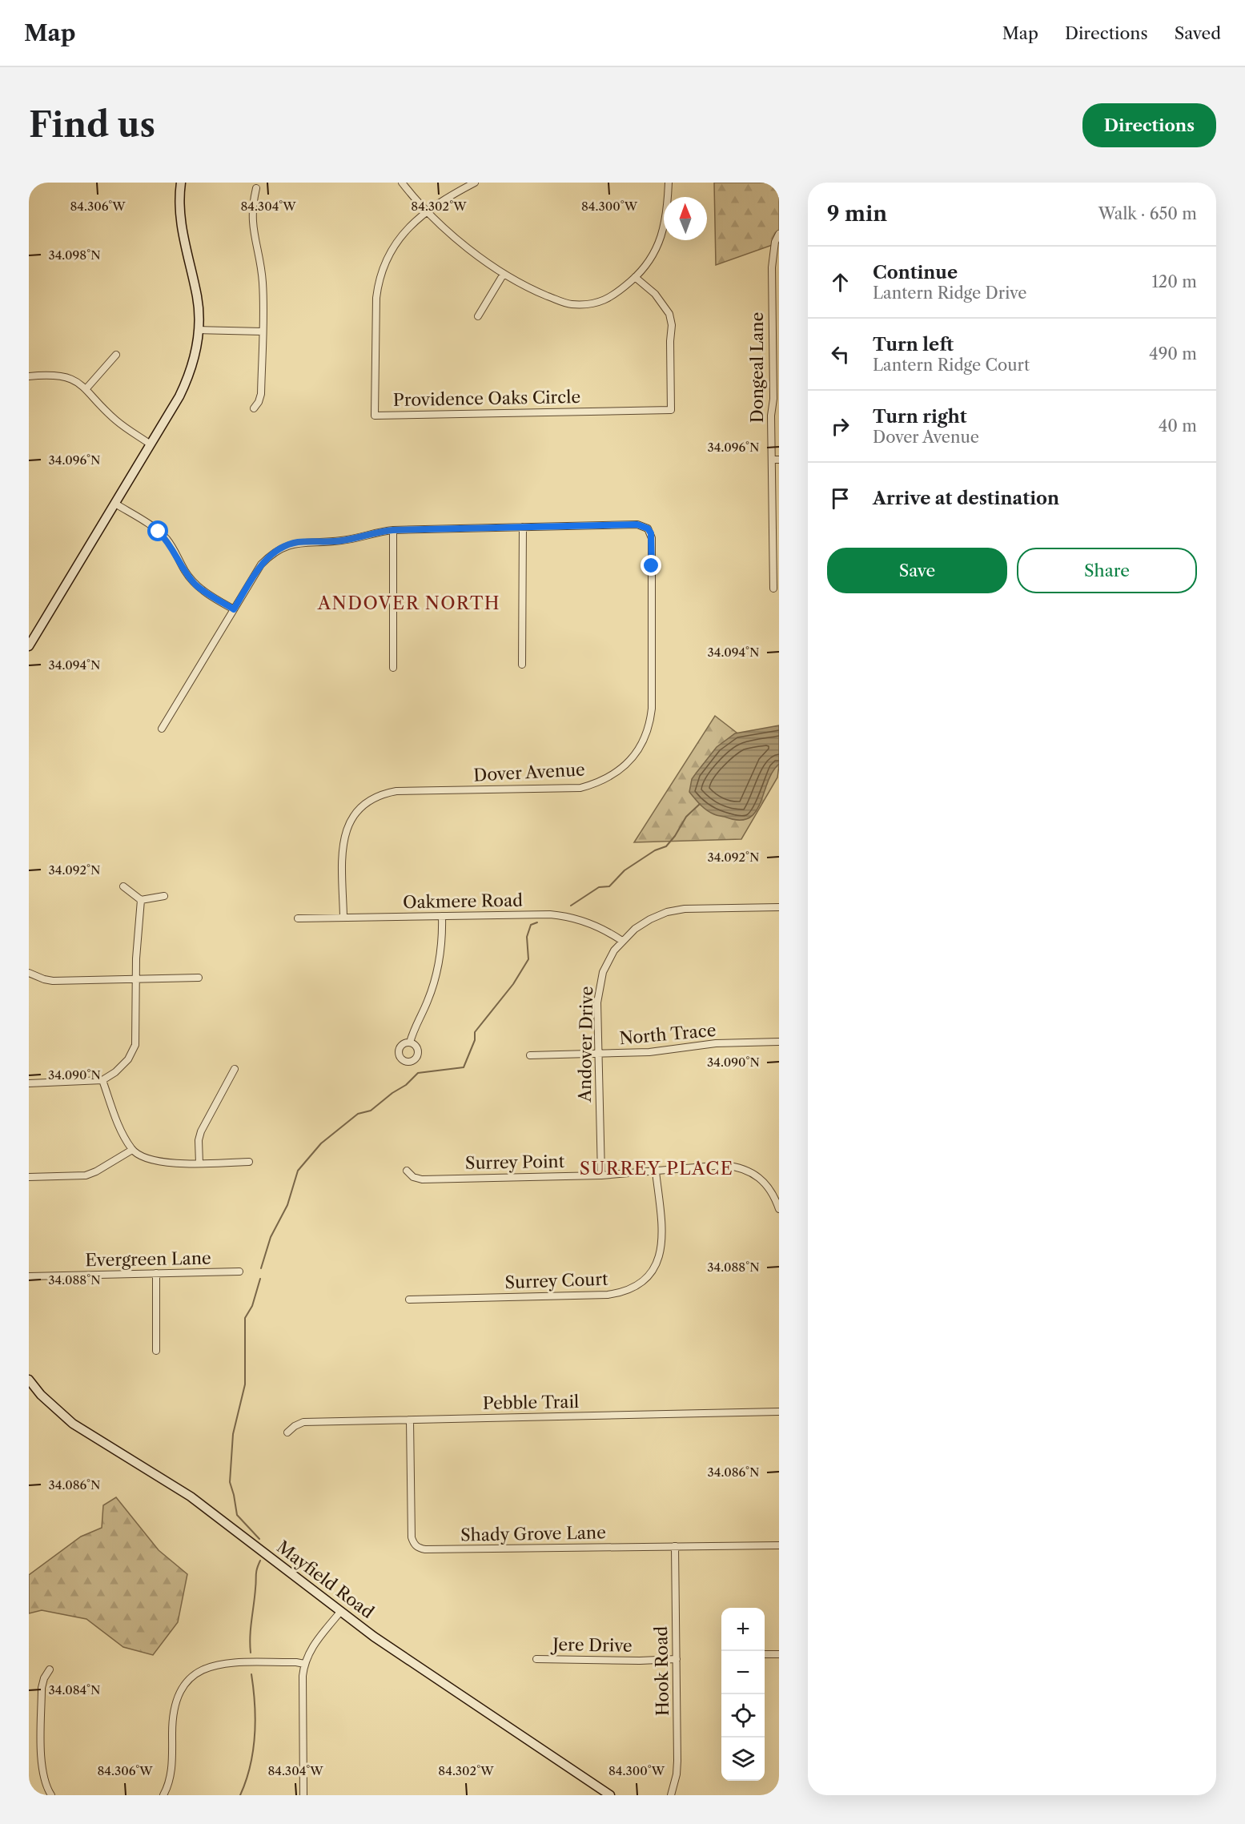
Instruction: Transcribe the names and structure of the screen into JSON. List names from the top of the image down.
{
  "streets": {
    "street": [
      "Dongeal Lane",
      "Providence Oaks Circle",
      "Dover Avenue",
      "Oakmere Road",
      "North Trace",
      "Andover Drive",
      "Surrey Point",
      "Evergreen Lane",
      "Surrey Court",
      "Pebble Trail",
      "Shady Grove Lane",
      "Mayfield Road",
      "Jere Drive",
      "Hook Road"
    ]
  },
  "crossings": [
    ["Dover Avenue", "Oakmere Road"],
    ["Oakmere Road", "Andover Drive"],
    ["North Trace", "Andover Drive"],
    ["Andover Drive", "Surrey Point"],
    ["Surrey Point", "Surrey Court"],
    ["Pebble Trail", "Shady Grove Lane"],
    ["Shady Grove Lane", "Hook Road"],
    ["Jere Drive", "Hook Road"]
  ],
  "districts": ["ANDOVER NORTH", "SURREY PLACE"],
  "north": "top",
  "page": {
    "header": "Map",
    "nav": ["Map", "Directions", "Saved"],
    "buttons": [
      "Directions",
      ["Save", "Share"]
    ],
    "title": "Find us",
    "heading": ["9 min", "Walk · 650 m"],
    "list": [
      ["Continue", "Lantern Ridge Drive", "120 m"],
      ["Turn left", "Lantern Ridge Court", "490 m"],
      ["Turn right", "Dover Avenue", "40 m"],
      "Arrive at destination"
    ],
    "map_buttons": ["+", "−"]
  },
  "coordinates": [
    "84.306°W",
    "84.304°W",
    "84.302°W",
    "84.300°W",
    "34.098°N",
    "34.096°N",
    "34.094°N",
    "34.092°N",
    "34.090°N",
    "34.088°N",
    "34.086°N",
    "34.084°N"
  ]
}
